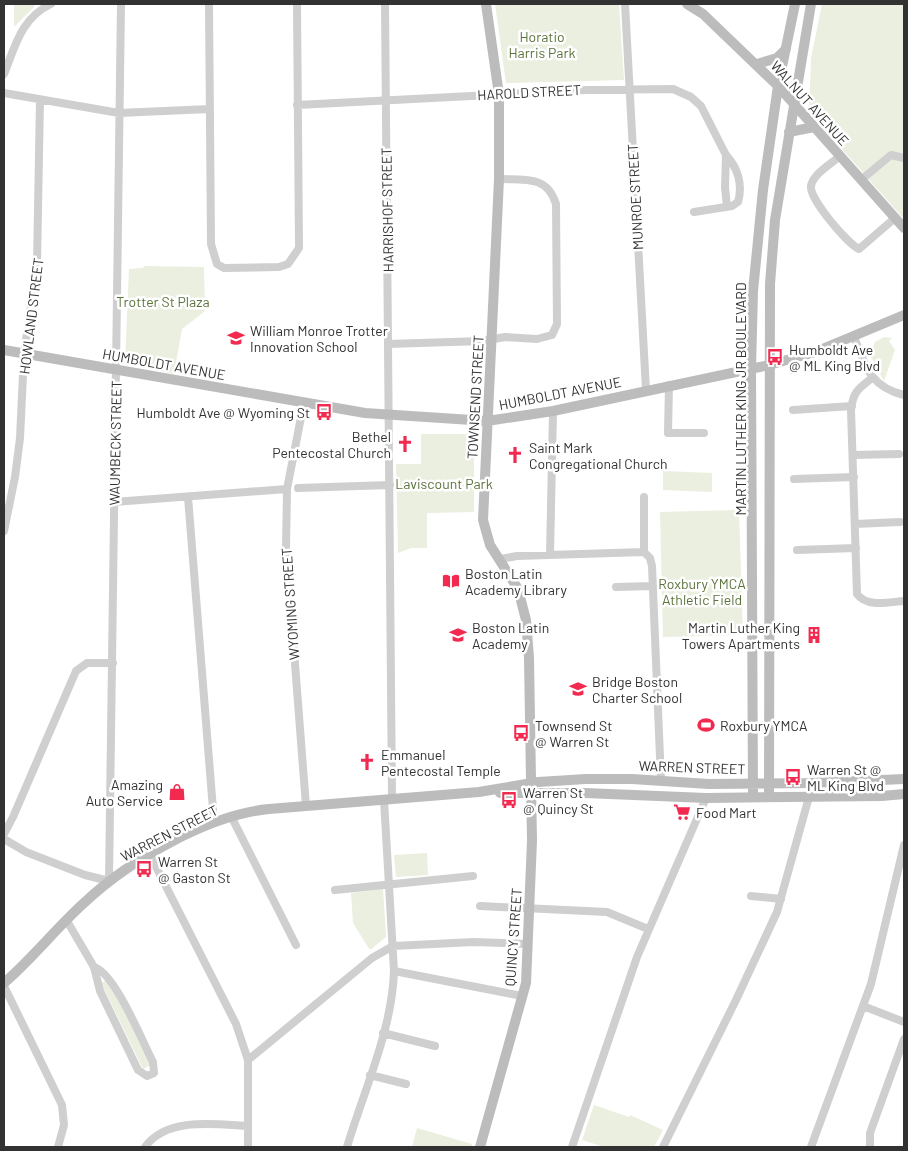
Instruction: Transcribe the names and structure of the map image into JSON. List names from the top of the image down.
{
  "streets": {
    "main road": [
      "WALNUT AVENUE",
      "HUMBOLDT AVENUE",
      "TOWNSEND STREET",
      "MARTIN LUTHER KING JR BOULEVARD",
      "WARREN STREET",
      "QUINCY STREET"
    ],
    "street": [
      "HAROLD STREET",
      "MUNROE STREET",
      "HARRISHOF STREET",
      "HOWLAND STREET",
      "WAUMBECK STREET",
      "WYOMING STREET"
    ]
  },
  "crossings": [
    ["HAROLD STREET", "MUNROE STREET"],
    ["HAROLD STREET", "HARRISHOF STREET"],
    ["HAROLD STREET", "TOWNSEND STREET"],
    ["WALNUT AVENUE", "MARTIN LUTHER KING JR BOULEVARD"],
    ["MUNROE STREET", "HUMBOLDT AVENUE"],
    ["HARRISHOF STREET", "HUMBOLDT AVENUE"],
    ["HARRISHOF STREET", "WARREN STREET"],
    ["HOWLAND STREET", "HUMBOLDT AVENUE"],
    ["HUMBOLDT AVENUE", "TOWNSEND STREET"],
    ["HUMBOLDT AVENUE", "MARTIN LUTHER KING JR BOULEVARD"],
    ["HUMBOLDT AVENUE", "WAUMBECK STREET"],
    ["HUMBOLDT AVENUE", "WYOMING STREET"],
    ["TOWNSEND STREET", "WARREN STREET"],
    ["TOWNSEND STREET", "QUINCY STREET"],
    ["MARTIN LUTHER KING JR BOULEVARD", "WARREN STREET"],
    ["WAUMBECK STREET", "WARREN STREET"],
    ["WYOMING STREET", "WARREN STREET"],
    ["WARREN STREET", "QUINCY STREET"]
  ],
  "parks": [
    "Horatio Harris Park",
    "Trotter St Plaza",
    "Laviscount Park",
    "Roxbury YMCA Athletic Field"
  ],
  "places": {
    "school or university": ["William Monroe Trotter Innovation School", "Boston Latin Academy", "Bridge Boston Charter School"],
    "bus stop": [
      "Humboldt Ave @ ML King Blvd",
      "Humboldt Ave @ Wyoming St",
      "Townsend St @ Warren St",
      "Warren St @ ML King Blvd",
      "Warren St @ Quincy St",
      "Warren St @ Gaston St"
    ],
    "church": ["Bethel Pentecostal Church", "Saint Mark Congregational Church", "Emmanuel Pentecostal Temple"],
    "library": ["Boston Latin Academy Library"],
    "building": ["Martin Luther King Towers Apartments"],
    "sports": ["Roxbury YMCA"],
    "shop": ["Amazing Auto Service"],
    "supermarket": ["Food Mart"]
  }
}
